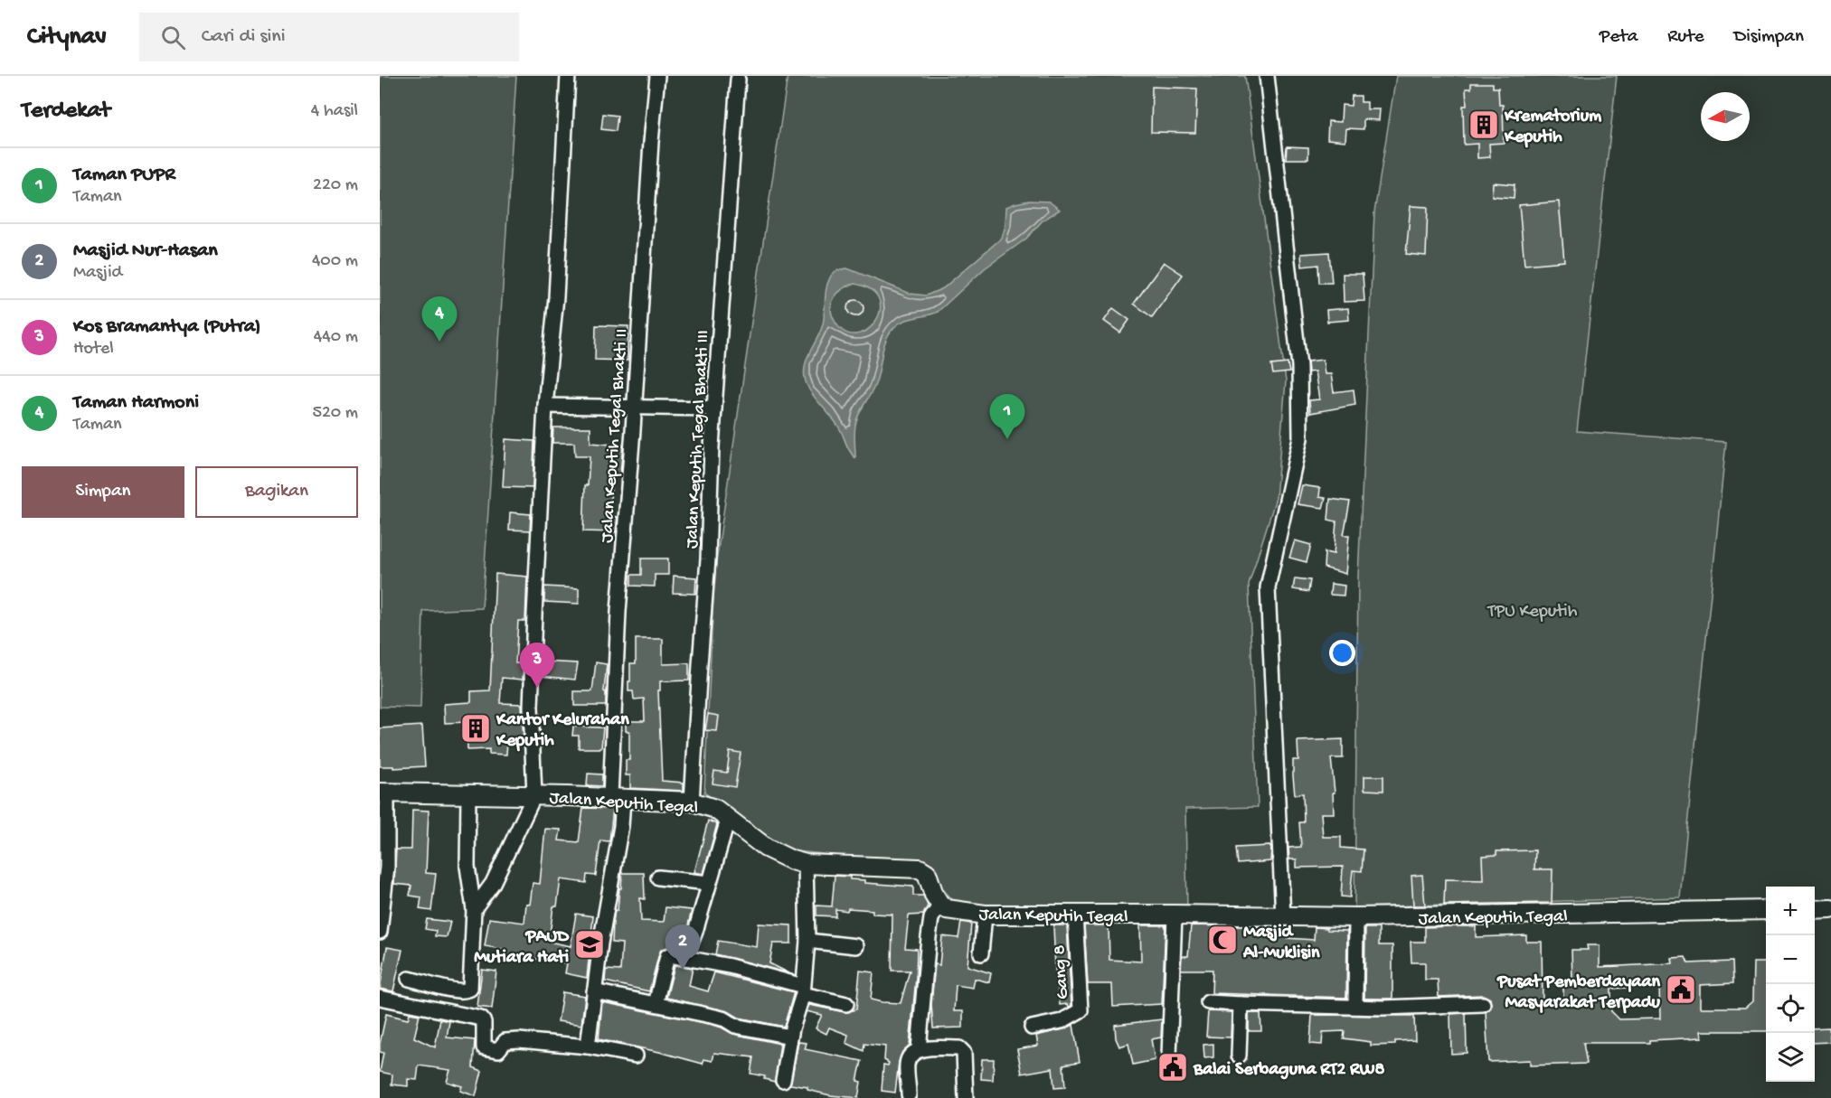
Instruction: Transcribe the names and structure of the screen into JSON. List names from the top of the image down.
{
  "streets": {
    "main road": ["Jalan Keputih Tegal"],
    "street": ["Jalan Keputih Tegal Bhakti II", "Jalan Keputih Tegal Bhakti III", "Gang 8"]
  },
  "crossings": [
    ["Jalan Keputih Tegal Bhakti II", "Jalan Keputih Tegal"],
    ["Jalan Keputih Tegal Bhakti III", "Jalan Keputih Tegal"],
    ["Jalan Keputih Tegal", "Gang 8"]
  ],
  "parks": ["TPU Keputih"],
  "places": {
    "building": ["Krematorium Keputih", "Kantor Kelurahan Keputih"],
    "mosque": ["Masjid Al-Muklisin"],
    "school or university": ["PAUD Mutiara Hati"],
    "public building": ["Pusat Pemberdayaan Masyarakat Terpadu", "Balai Serbaguna RT2 RW8"]
  },
  "north": "left",
  "page": {
    "header": "Citynav",
    "search": "Cari di sini",
    "nav": ["Peta", "Rute", "Disimpan"],
    "heading": ["Terdekat", "4 hasil"],
    "list": [
      {
        "mark": "1",
        "name": "Taman PUPR",
        "note": "Taman",
        "value": "220 m"
      },
      {
        "mark": "2",
        "name": "Masjid Nur-Hasan",
        "note": "Masjid",
        "value": "400 m"
      },
      {
        "mark": "3",
        "name": "Kos Bramantya (Putra)",
        "note": "Hotel",
        "value": "440 m"
      },
      {
        "mark": "4",
        "name": "Taman Harmoni",
        "note": "Taman",
        "value": "520 m"
      }
    ],
    "pins": [
      "4",
      "1",
      "3",
      "2"
    ],
    "buttons": ["Simpan", "Bagikan"],
    "map_buttons": ["+", "−"]
  }
}
